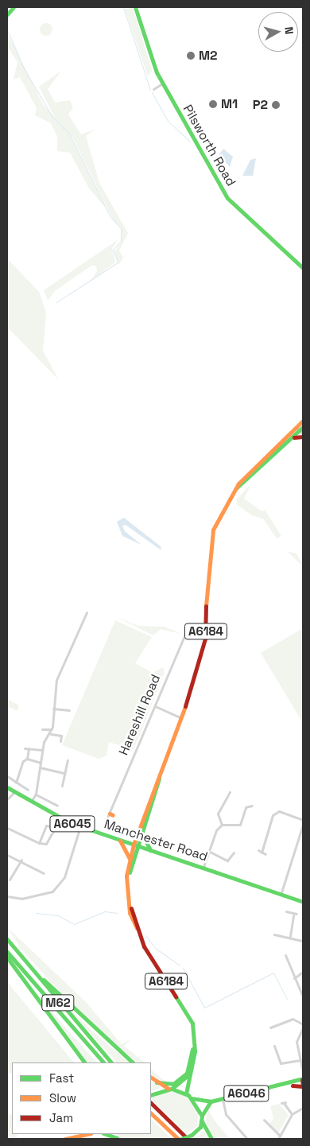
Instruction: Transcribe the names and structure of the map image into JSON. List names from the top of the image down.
{
  "streets": {
    "main road": [
      "Pilsworth Road",
      "A6184",
      "A6045",
      "Manchester Road",
      "M62",
      "A6046"
    ],
    "street": ["Hareshill Road"]
  },
  "crossings": [
    ["A6184", "Manchester Road"]
  ],
  "places": ["M2", "M1", "P2"],
  "legend": ["Fast", "Slow", "Jam"],
  "north": "right"
}
